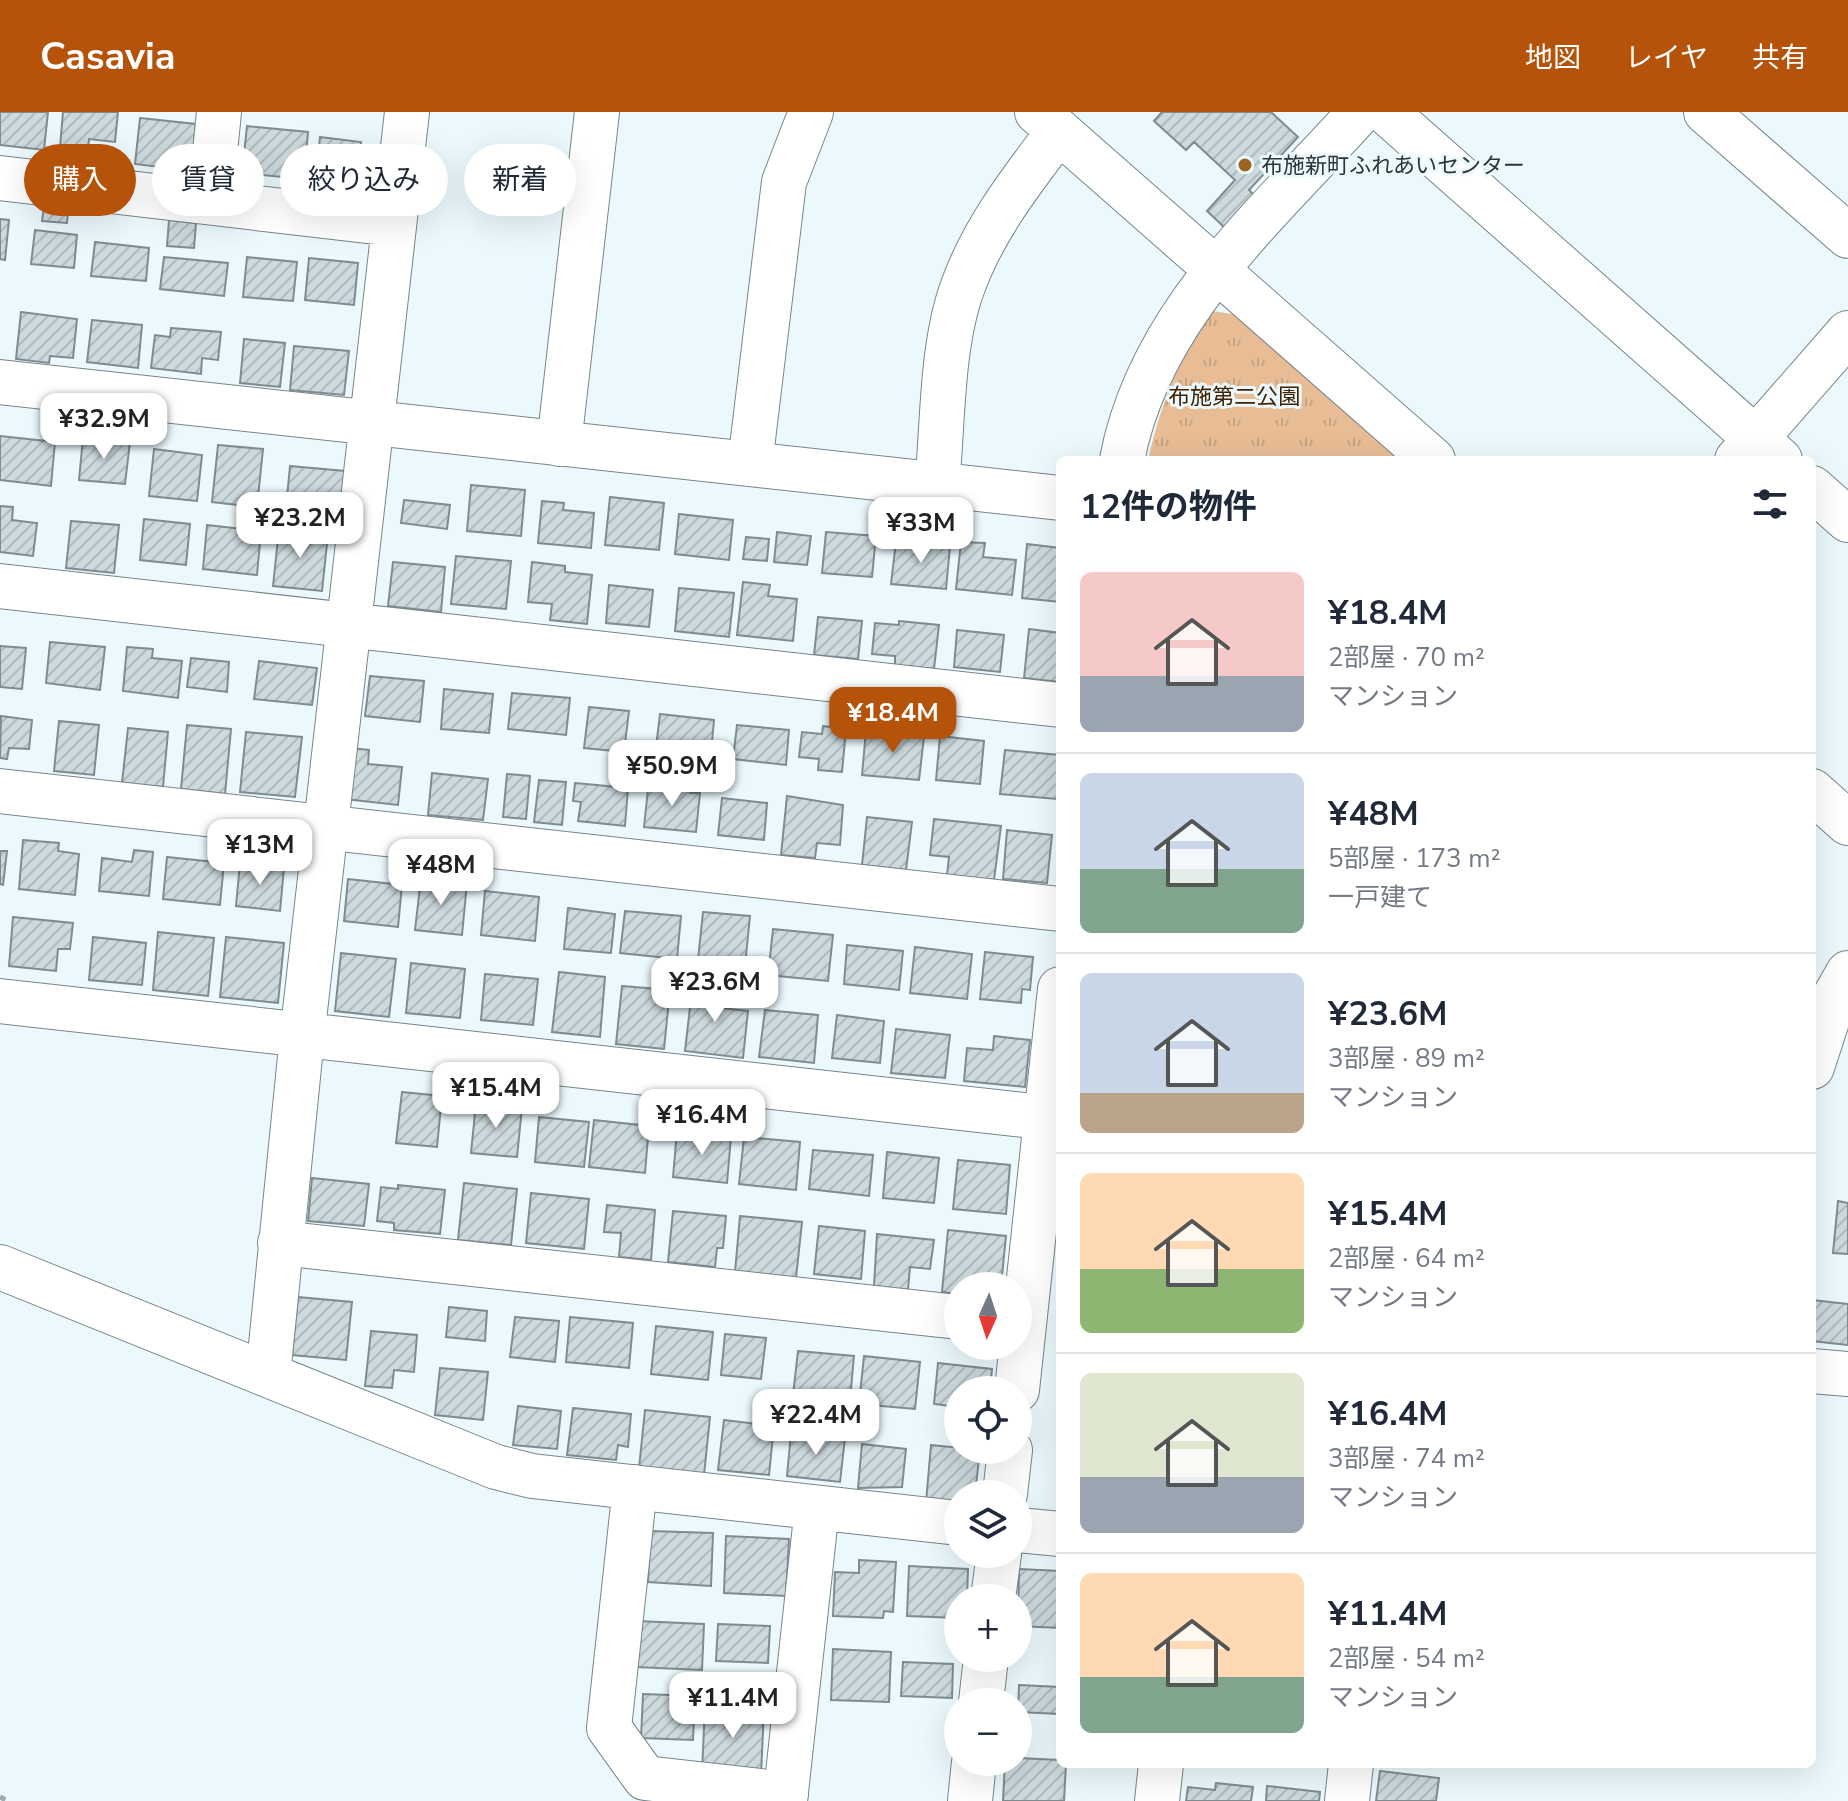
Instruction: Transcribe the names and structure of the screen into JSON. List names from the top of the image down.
{
  "parks": ["布施第二公園"],
  "places": ["布施新町ふれあいセンター"],
  "north": "bottom",
  "page": {
    "header": "Casavia",
    "nav": ["地図", "レイヤ", "共有"],
    "chip": [
      "購入",
      "賃貸",
      "絞り込み",
      "新着"
    ],
    "price": [
      "¥32.9M",
      "¥23.2M",
      "¥33M",
      "¥18.4M",
      "¥50.9M",
      "¥13M",
      "¥48M",
      "¥23.6M",
      "¥15.4M",
      "¥16.4M",
      "¥22.4M",
      "¥11.4M"
    ],
    "heading": "12件の物件",
    "list": [
      {
        "name": "¥18.4M",
        "note": "2部屋 · 70 m² · マンション"
      },
      {
        "name": "¥48M",
        "note": "5部屋 · 173 m² · 一戸建て"
      },
      {
        "name": "¥23.6M",
        "note": "3部屋 · 89 m² · マンション"
      },
      {
        "name": "¥15.4M",
        "note": "2部屋 · 64 m² · マンション"
      },
      {
        "name": "¥16.4M",
        "note": "3部屋 · 74 m² · マンション"
      },
      {
        "name": "¥11.4M",
        "note": "2部屋 · 54 m² · マンション"
      }
    ],
    "map_buttons": ["+", "−"]
  }
}
